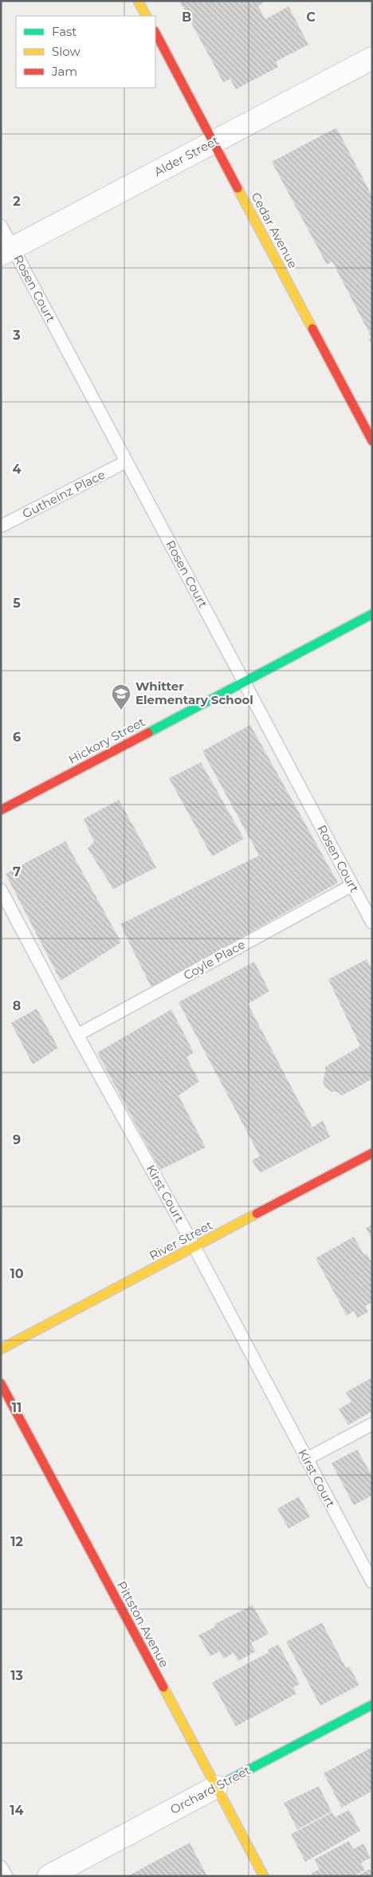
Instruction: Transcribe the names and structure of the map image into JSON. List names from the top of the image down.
{
  "streets": {
    "main road": [
      "Cedar Avenue",
      "Hickory Street",
      "River Street",
      "Pittston Avenue",
      "Orchard Street"
    ],
    "street": ["Alder Street"],
    "lane": [
      "Rosen Court",
      "Gutheinz Place",
      "Coyle Place",
      "Kirst Court"
    ]
  },
  "crossings": [
    ["Alder Street", "Cedar Avenue"],
    ["Alder Street", "Rosen Court"],
    ["Rosen Court", "Gutheinz Place"],
    ["Rosen Court", "Hickory Street"],
    ["Rosen Court", "Coyle Place"],
    ["Coyle Place", "Kirst Court"],
    ["Kirst Court", "River Street"],
    ["Pittston Avenue", "Orchard Street"]
  ],
  "places": {
    "school or university": ["Whitter Elementary School"]
  },
  "legend": ["Fast", "Slow", "Jam"],
  "grid": {
    "columns": ["B", "C"],
    "rows": [
      "2",
      "3",
      "4",
      "5",
      "6",
      "7",
      "8",
      "9",
      "10",
      "11",
      "12",
      "13",
      "14"
    ]
  }
}
